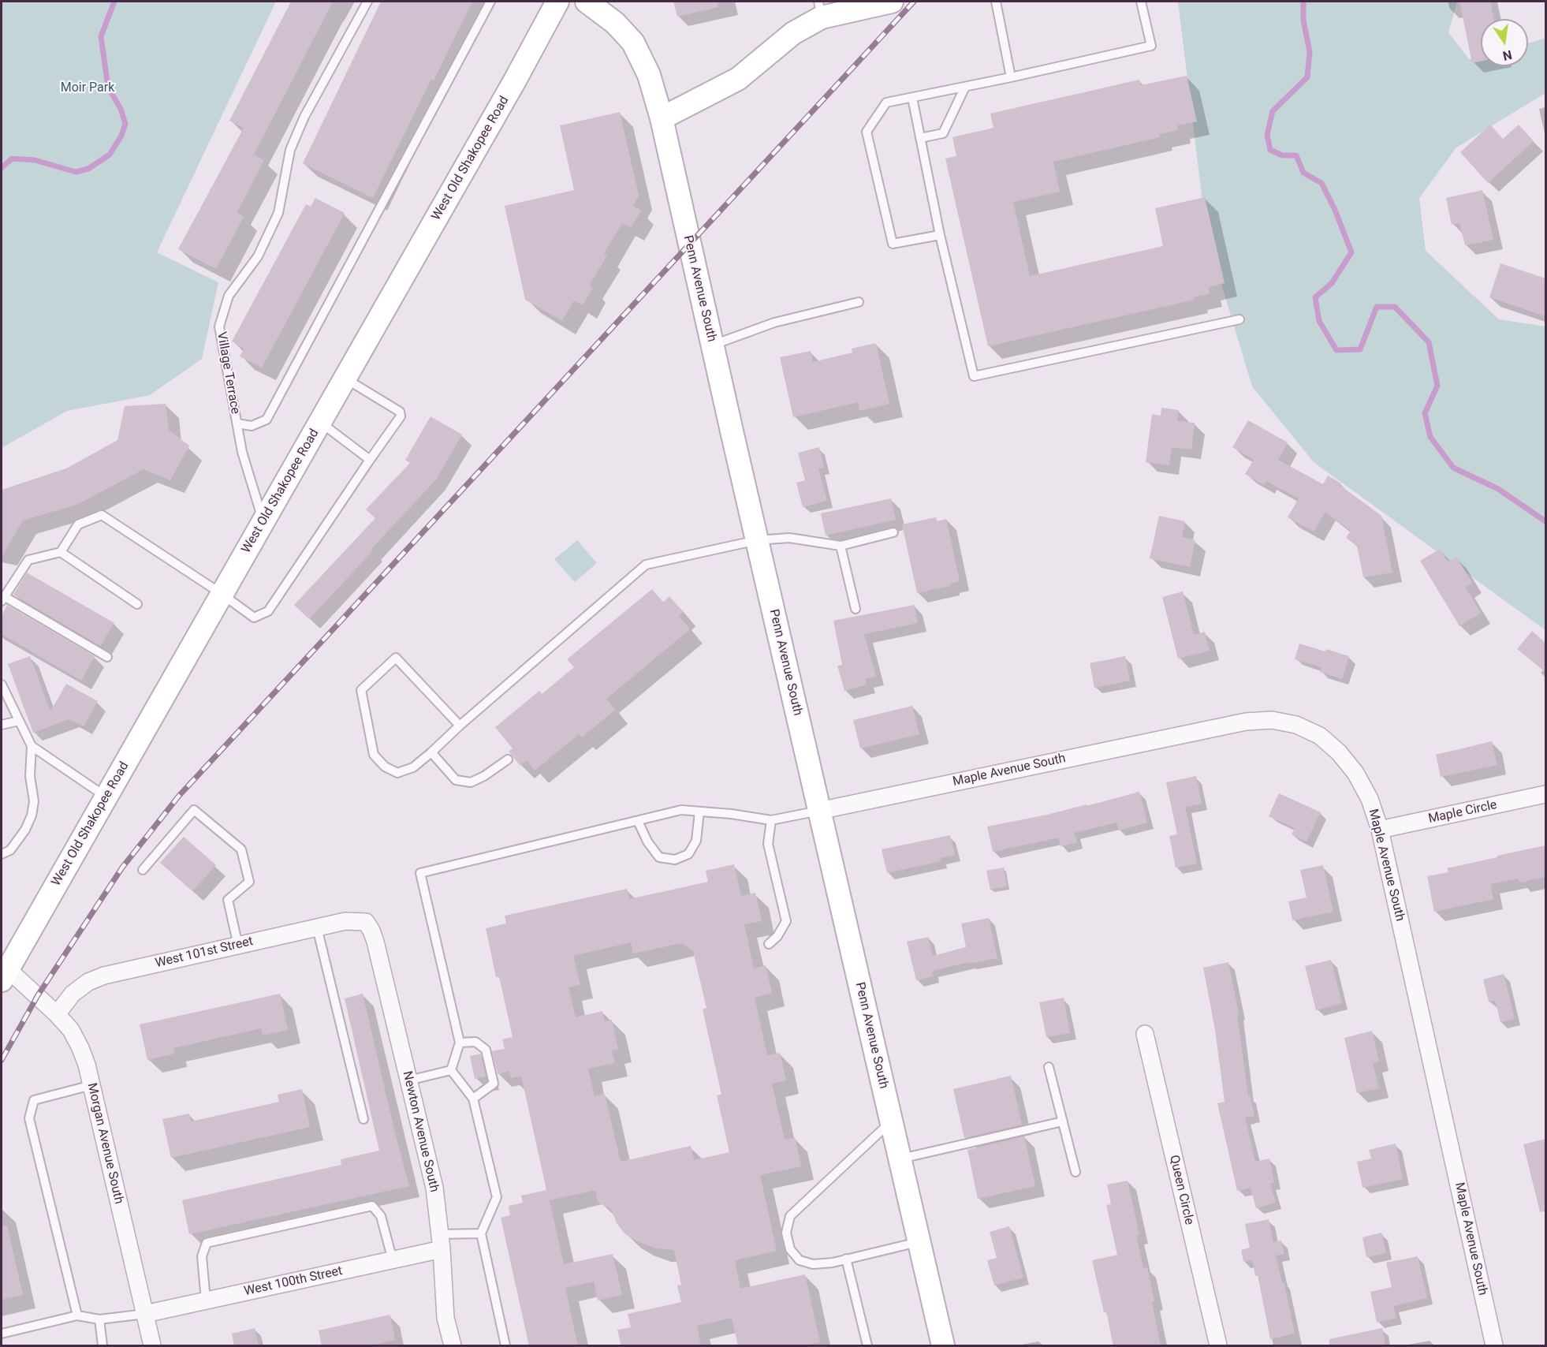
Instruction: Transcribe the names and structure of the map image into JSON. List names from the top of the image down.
{
  "streets": {
    "main road": ["West Old Shakopee Road", "Penn Avenue South"],
    "street": [
      "Maple Avenue South",
      "Maple Circle",
      "West 101st Street",
      "Newton Avenue South",
      "Morgan Avenue South",
      "Queen Circle",
      "West 100th Street"
    ],
    "lane": ["Village Terrace"]
  },
  "crossings": [
    ["West Old Shakopee Road", "Village Terrace"],
    ["West Old Shakopee Road", "Morgan Avenue South"],
    ["Penn Avenue South", "Maple Avenue South"],
    ["Maple Avenue South", "Maple Circle"],
    ["West 101st Street", "Newton Avenue South"],
    ["West 101st Street", "Morgan Avenue South"],
    ["Newton Avenue South", "West 100th Street"],
    ["Morgan Avenue South", "West 100th Street"]
  ],
  "parks": ["Moir Park"],
  "north": "bottom"
}
